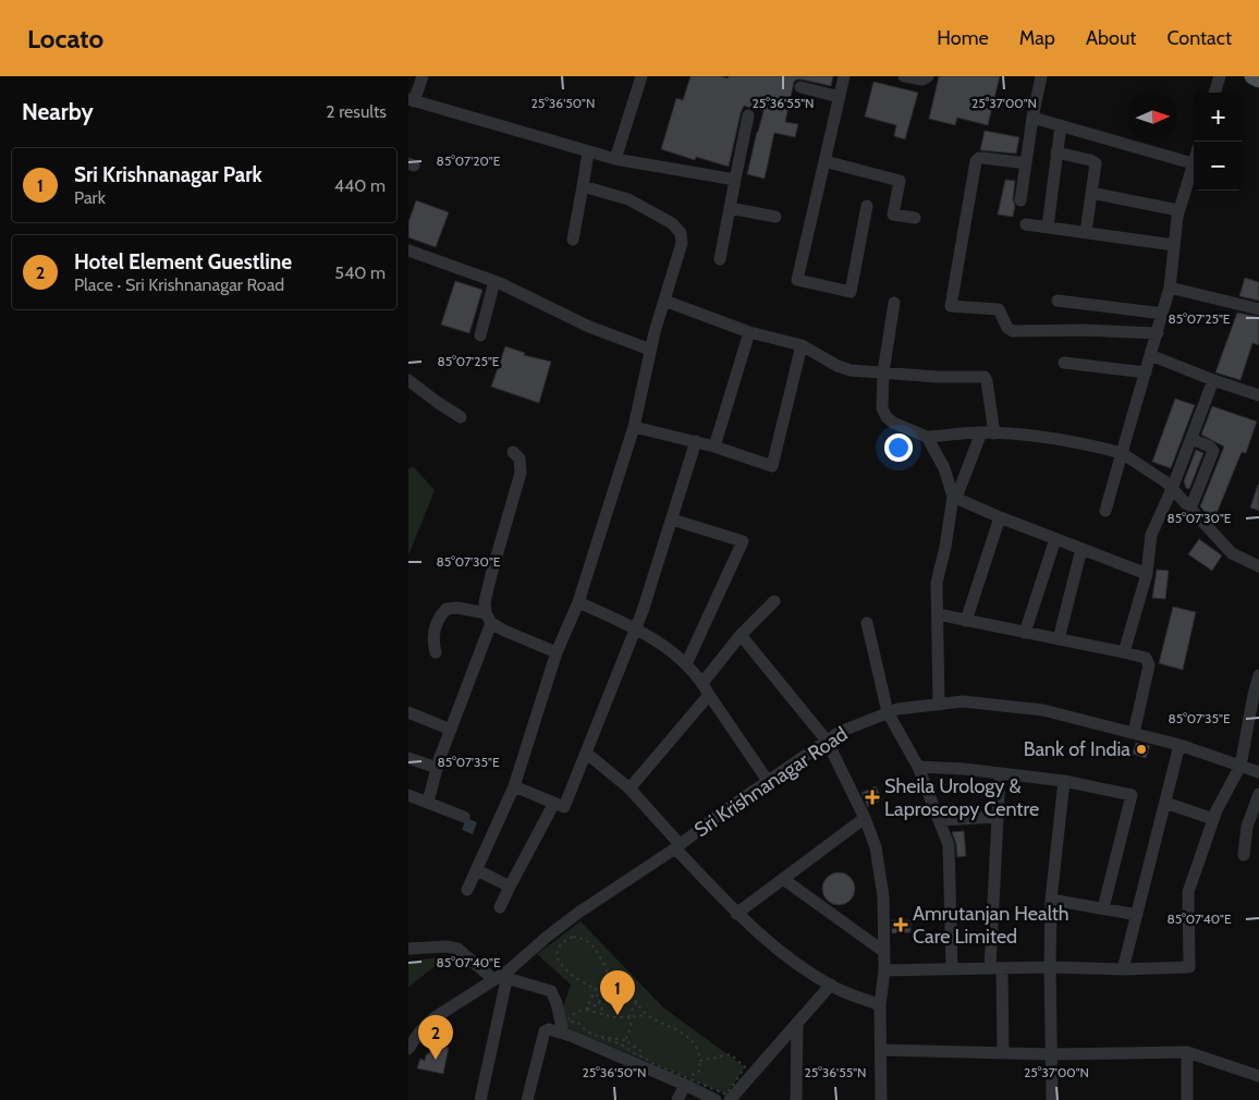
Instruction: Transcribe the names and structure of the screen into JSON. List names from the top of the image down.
{
  "streets": {
    "street": ["Sri Krishnanagar Road"]
  },
  "places": {
    "other": ["Bank of India"],
    "health": ["Sheila Urology & Laproscopy Centre", "Amrutanjan Health Care Limited"]
  },
  "north": "right",
  "page": {
    "header": "Locato",
    "nav": [
      "Home",
      "Map",
      "About",
      "Contact"
    ],
    "heading": ["Nearby", "2 results"],
    "map_buttons": ["+", "−"],
    "list": [
      {
        "mark": "1",
        "name": "Sri Krishnanagar Park",
        "note": "Park",
        "value": "440 m"
      },
      {
        "mark": "2",
        "name": "Hotel Element Guestline",
        "note": "Place · Sri Krishnanagar Road",
        "value": "540 m"
      }
    ],
    "pins": ["1", "2"]
  },
  "coordinates": [
    "25°36'50\"N",
    "25°36'55\"N",
    "25°37'00\"N",
    "85°07'20\"E",
    "85°07'25\"E",
    "85°07'30\"E",
    "85°07'35\"E",
    "85°07'40\"E"
  ]
}
